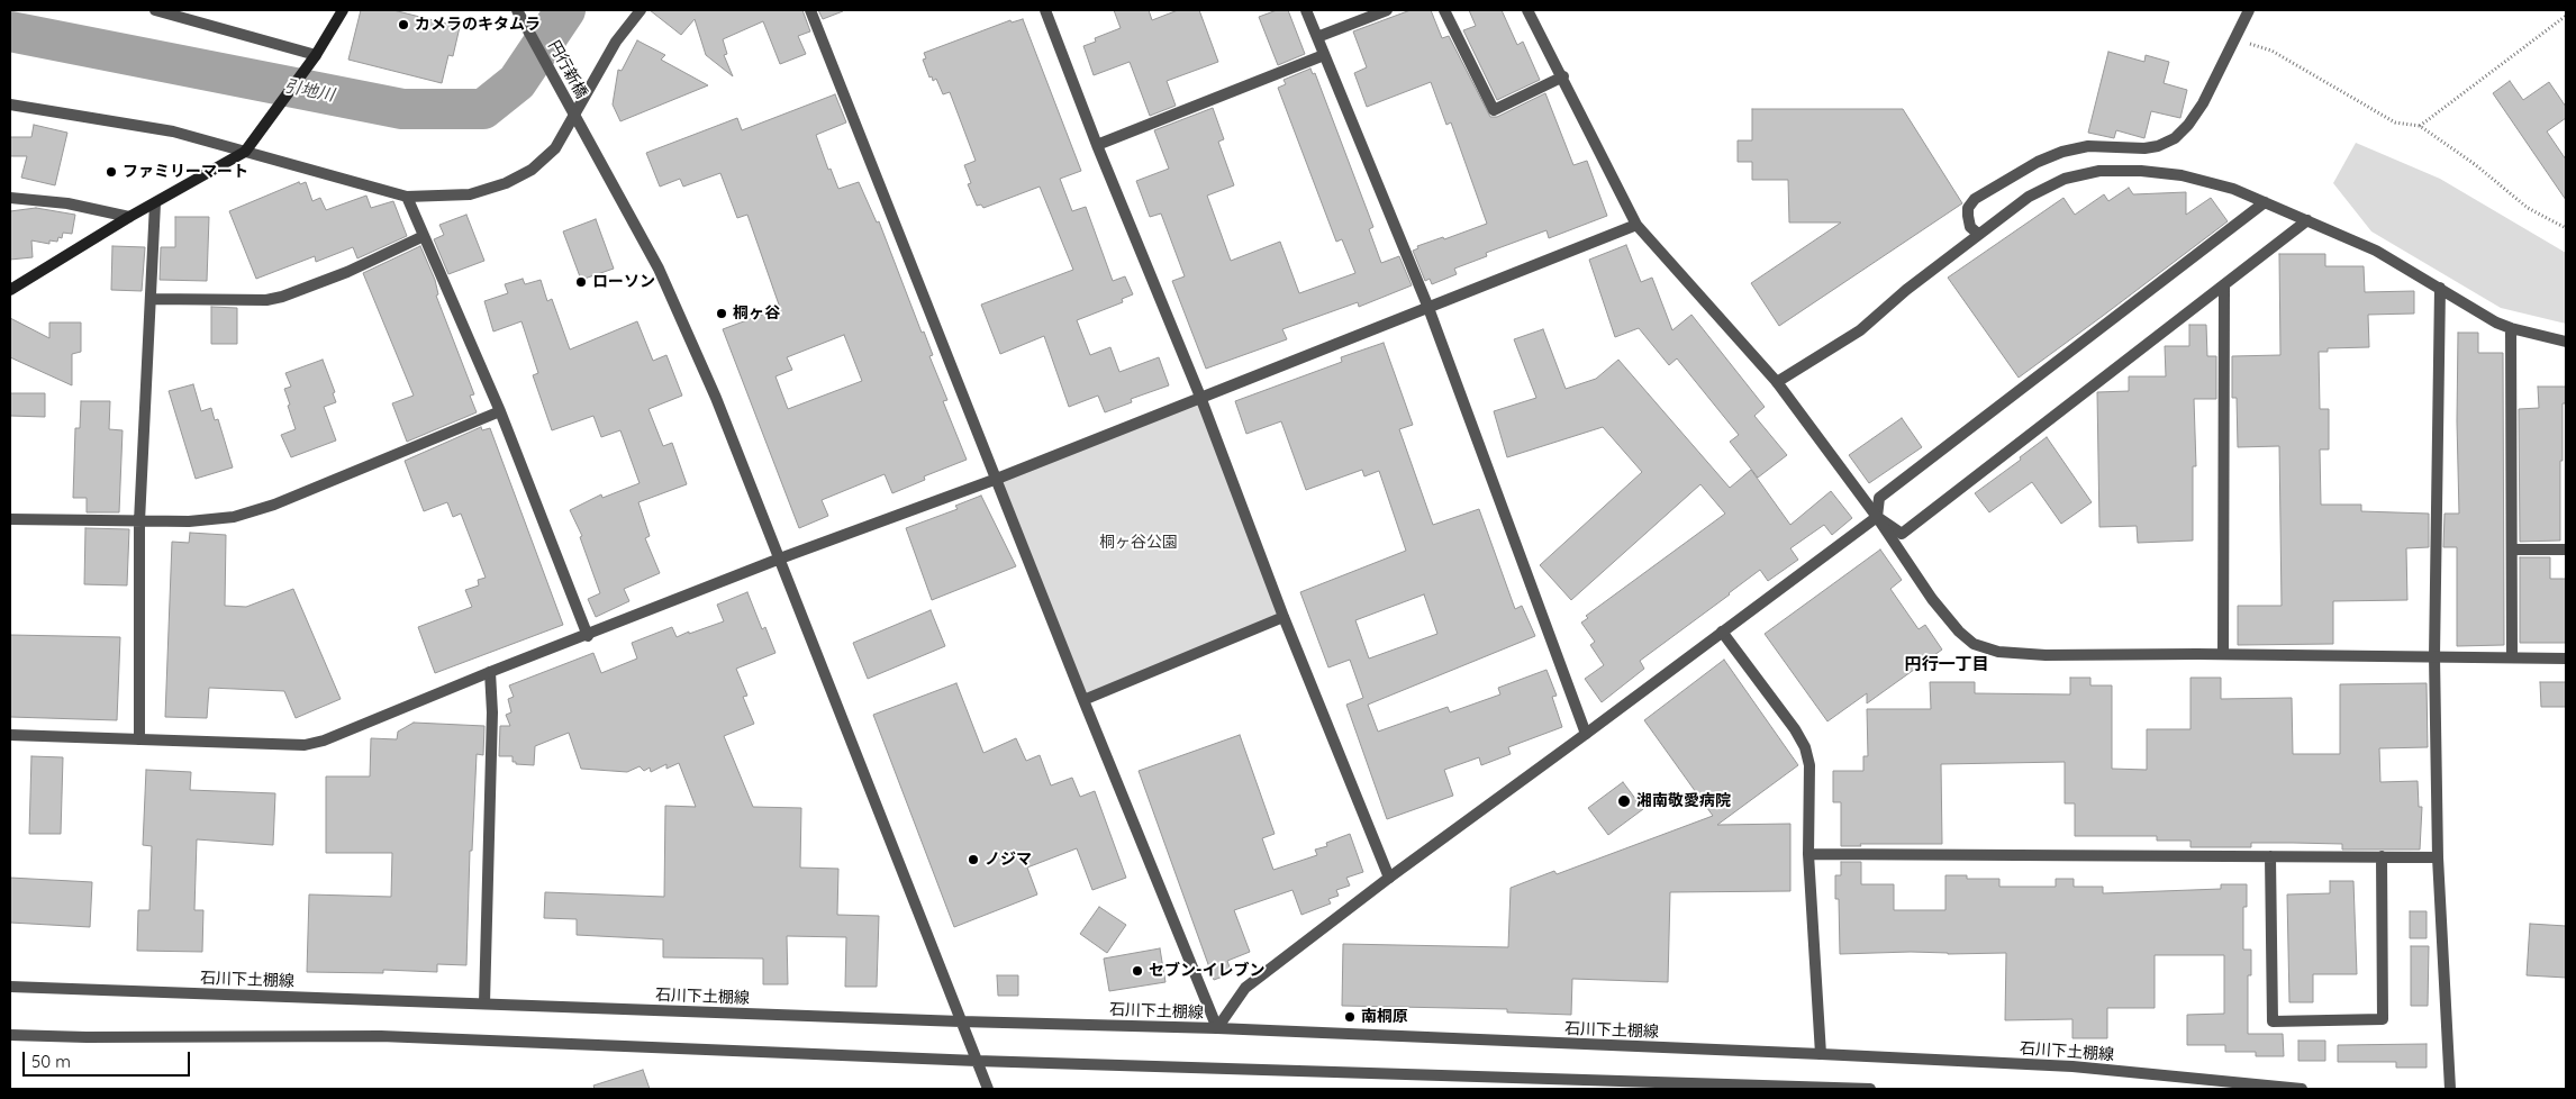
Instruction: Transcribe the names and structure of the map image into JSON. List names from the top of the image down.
{
  "streets": {
    "street": ["円行新橋", "石川下土棚線"]
  },
  "crossings": [
    ["円行新橋", "石川下土棚線"]
  ],
  "districts": ["円行一丁目"],
  "water": ["引地川"],
  "parks": ["桐ヶ谷公園"],
  "places": [
    "カメラのキタムラ",
    "ファミリーマート",
    "ローソン",
    "桐ヶ谷",
    "湘南敬愛病院",
    "ノジマ",
    "セブン-イレブン",
    "南桐原"
  ],
  "scale_bar": "50 m"
}
